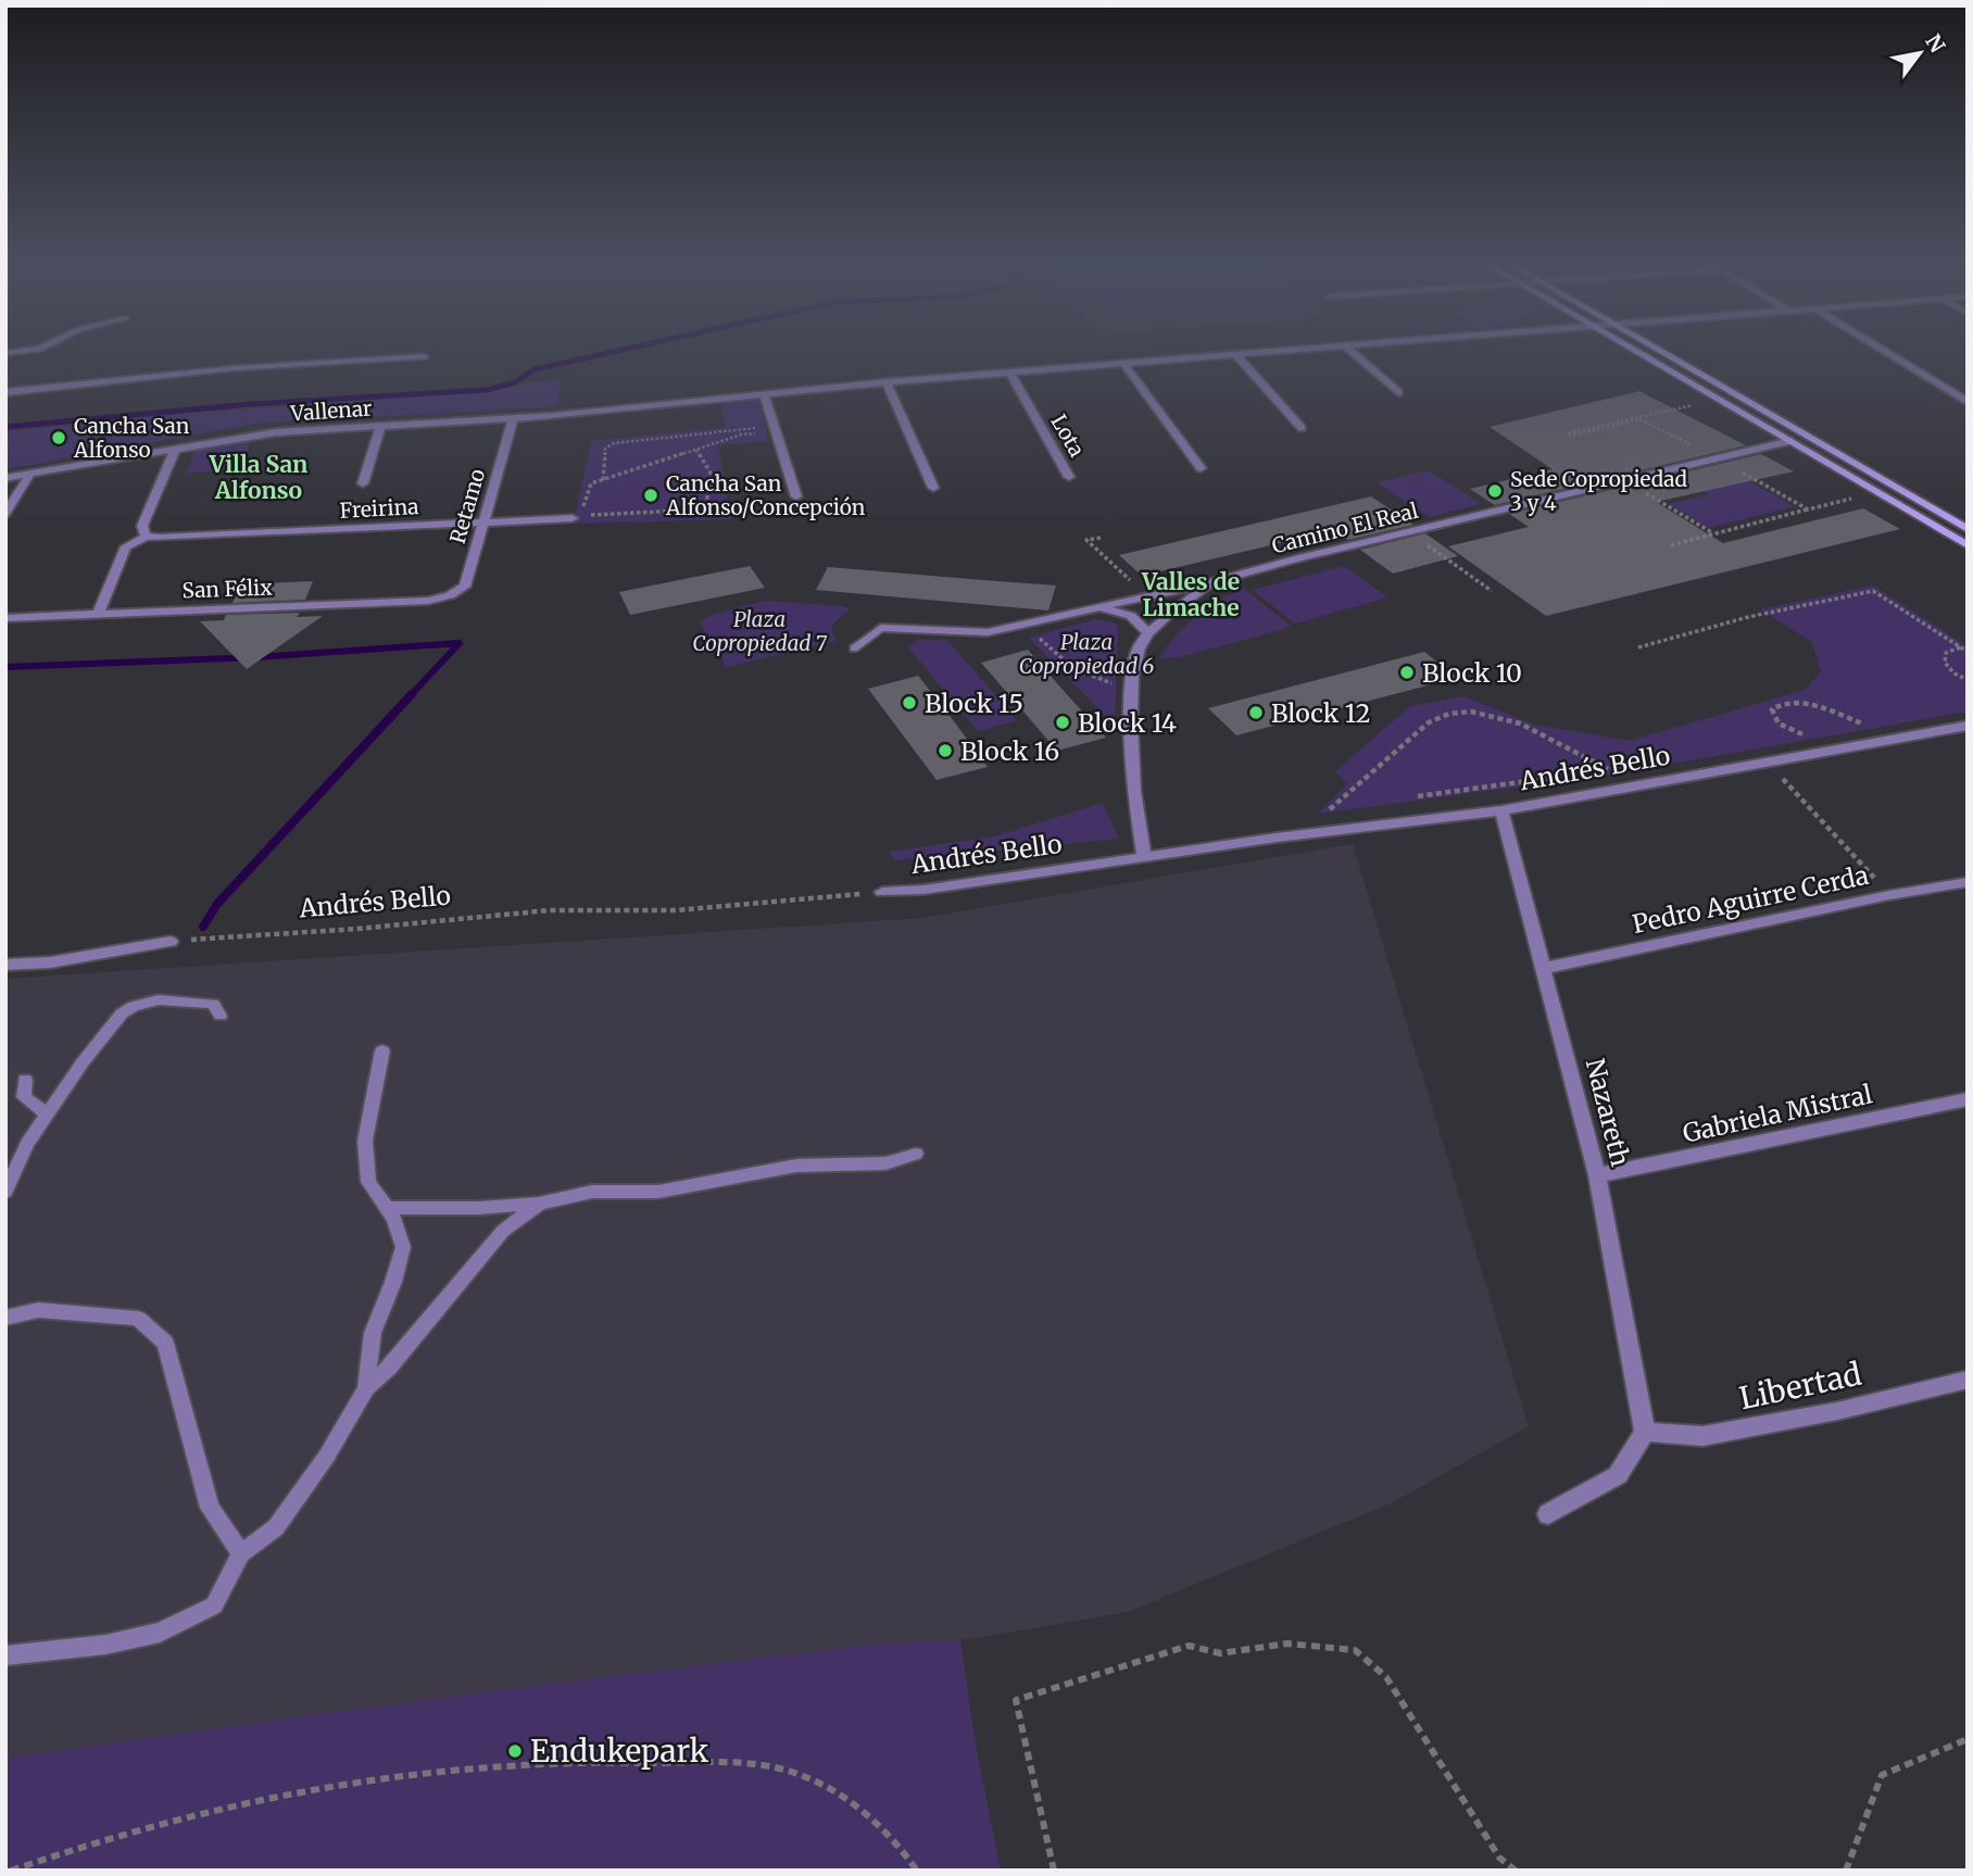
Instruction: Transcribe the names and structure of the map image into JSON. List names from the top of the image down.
{
  "streets": {
    "street": [
      "Vallenar",
      "Lota",
      "Retamo",
      "Freirina",
      "Camino El Real",
      "San Félix",
      "Andrés Bello",
      "Pedro Aguirre Cerda",
      "Nazareth",
      "Gabriela Mistral",
      "Libertad"
    ]
  },
  "crossings": [
    ["Vallenar", "Lota"],
    ["Vallenar", "Retamo"],
    ["Retamo", "Freirina"],
    ["Retamo", "San Félix"],
    ["Andrés Bello", "Nazareth"],
    ["Pedro Aguirre Cerda", "Nazareth"],
    ["Nazareth", "Gabriela Mistral"],
    ["Nazareth", "Libertad"]
  ],
  "districts": ["Villa San Alfonso", "Valles de Limache"],
  "parks": ["Plaza Copropiedad 7", "Plaza Copropiedad 6"],
  "places": [
    "Cancha San Alfonso",
    "Sede Copropiedad 3 y 4",
    "Cancha San Alfonso/Concepción",
    "Block 10",
    "Block 15",
    "Block 12",
    "Block 14",
    "Block 16",
    "Endukepark"
  ],
  "north": "top right"
}
